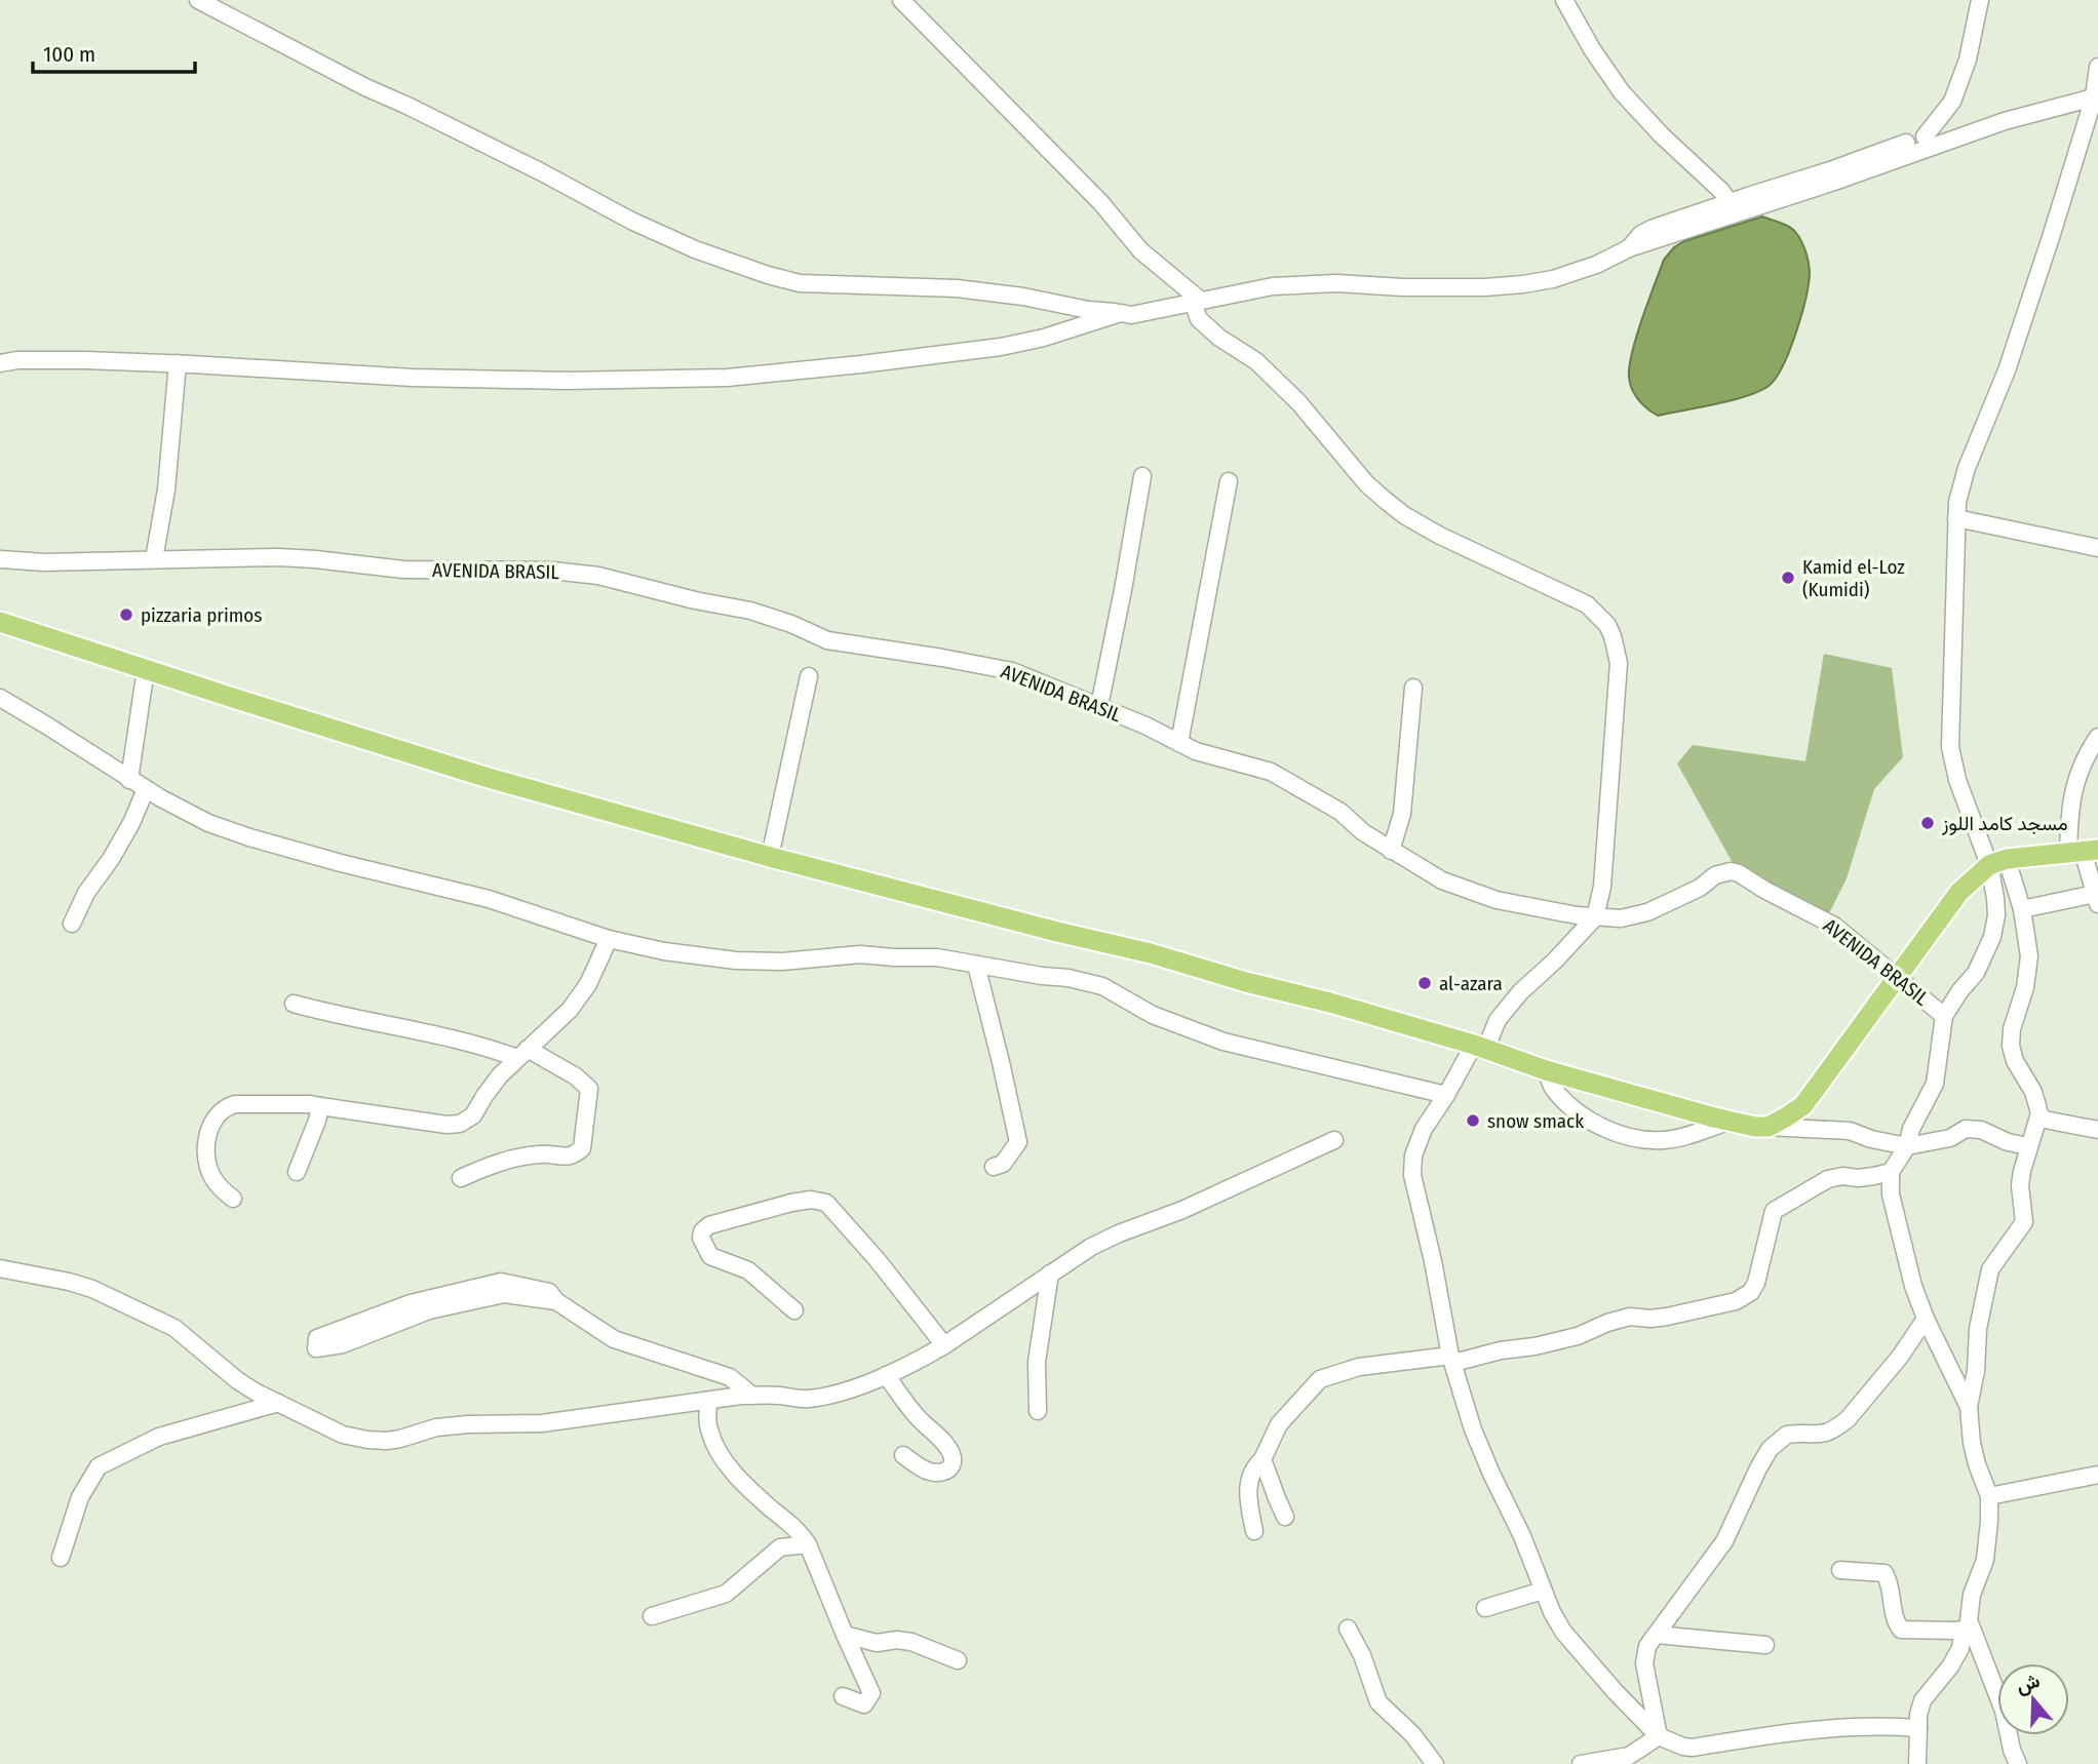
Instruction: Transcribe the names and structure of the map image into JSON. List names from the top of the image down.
{
  "streets": {
    "street": ["AVENIDA BRASIL"]
  },
  "places": [
    "Kamid el-Loz (Kumidi)",
    "pizzaria primos",
    "مسجد كامد اللوز",
    "al-azara",
    "snow smack"
  ],
  "scale_bar": "100 m",
  "north": "top"
}
